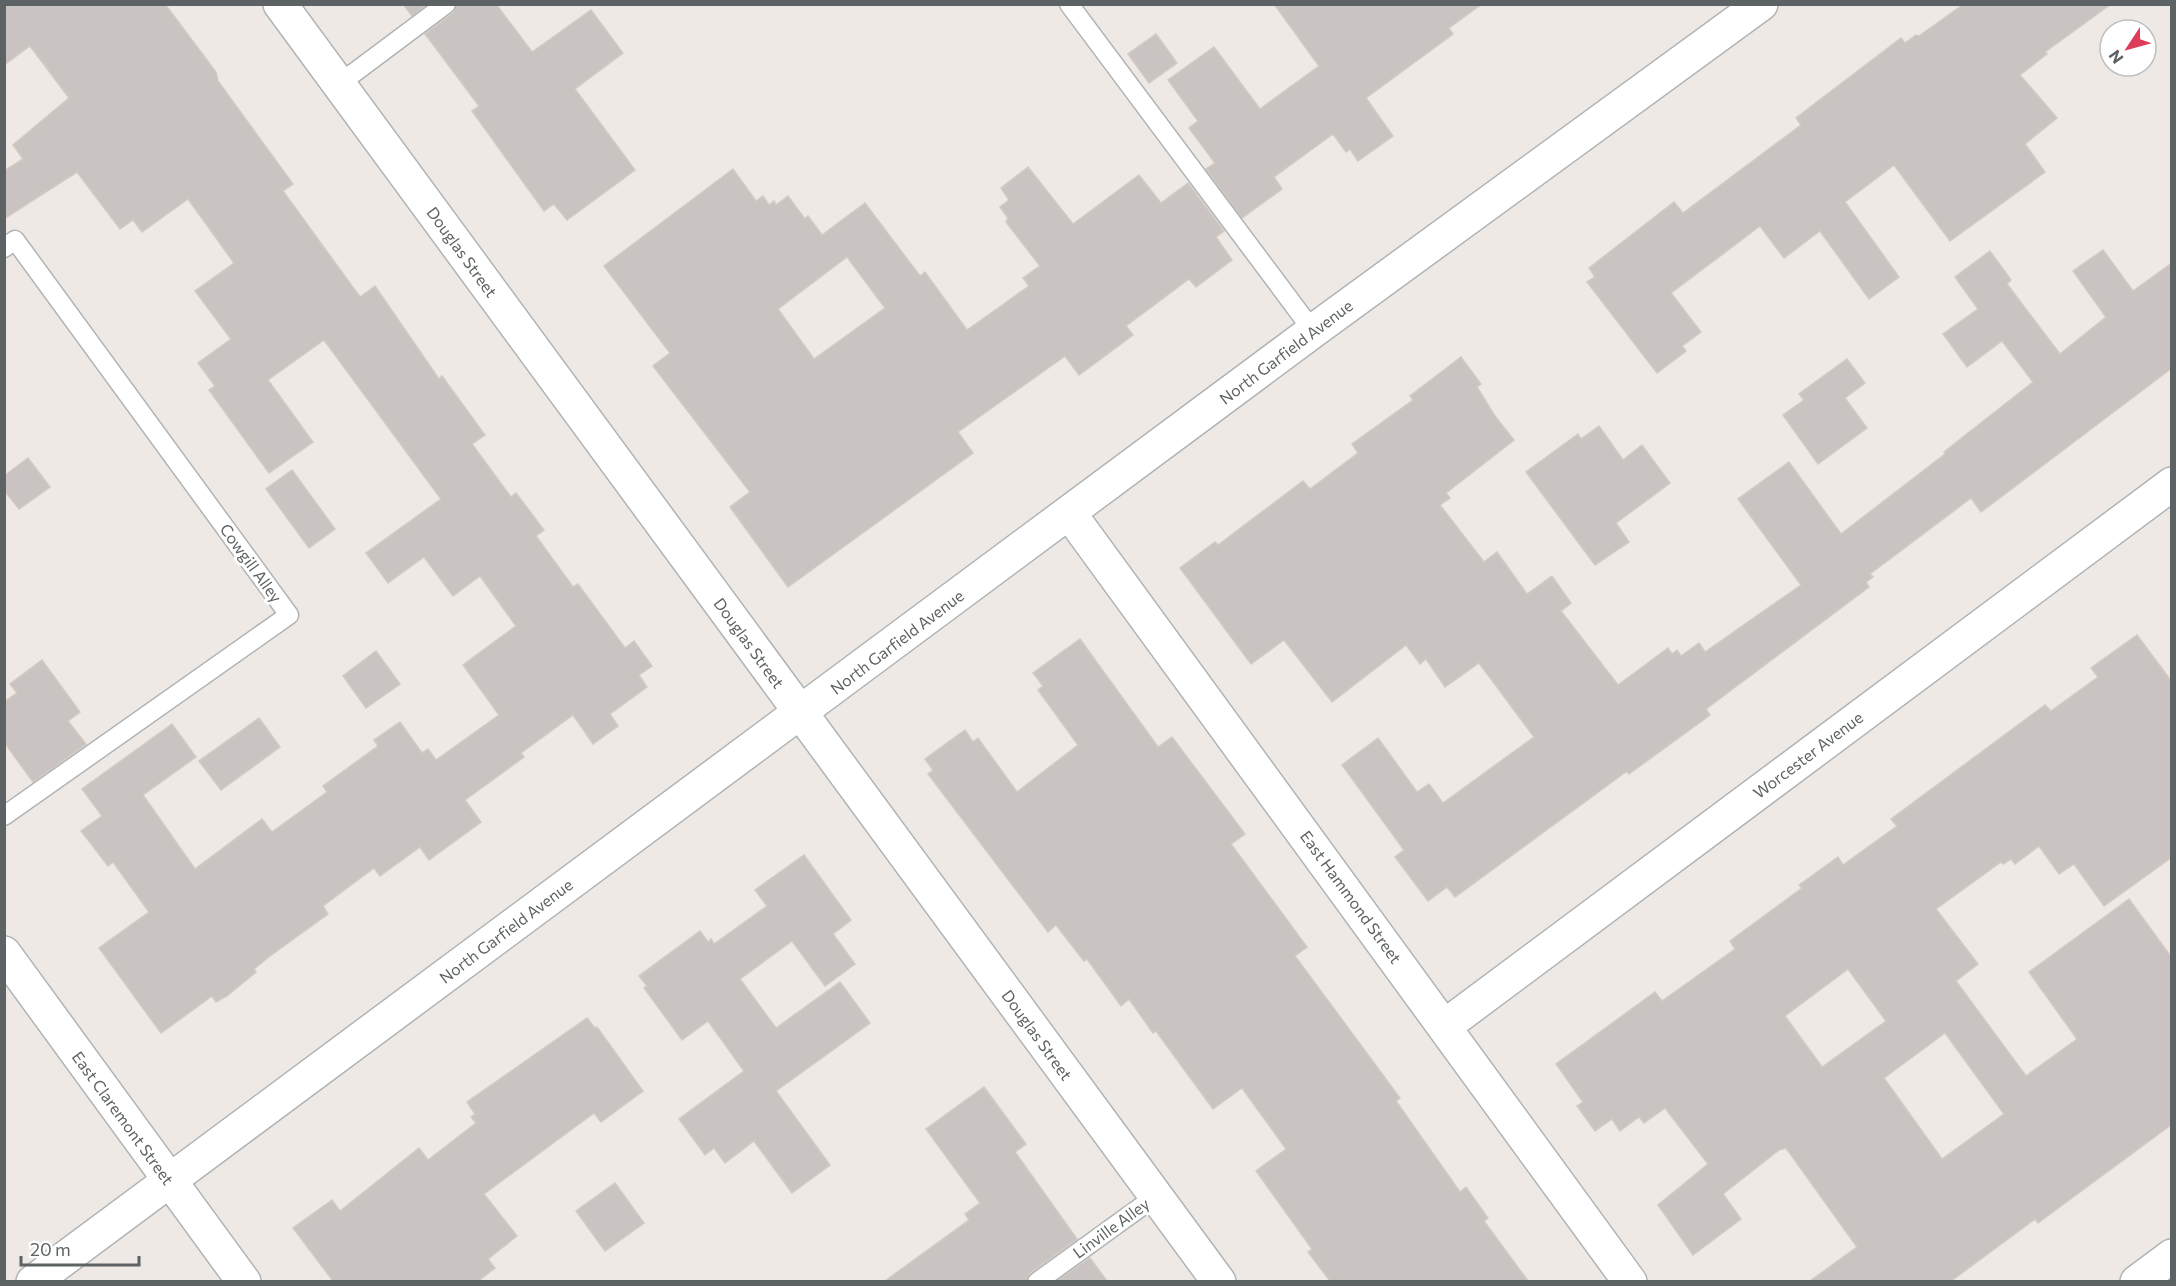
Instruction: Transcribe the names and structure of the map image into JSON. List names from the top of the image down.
{
  "streets": {
    "street": [
      "Douglas Street",
      "North Garfield Avenue",
      "Worcester Avenue",
      "East Hammond Street",
      "East Claremont Street"
    ],
    "lane": ["Cowgill Alley", "Linville Alley"]
  },
  "crossings": [
    ["Douglas Street", "North Garfield Avenue"],
    ["Douglas Street", "Linville Alley"],
    ["North Garfield Avenue", "East Hammond Street"],
    ["North Garfield Avenue", "East Claremont Street"],
    ["Worcester Avenue", "East Hammond Street"]
  ],
  "scale_bar": "20 m",
  "north": "bottom left"
}
